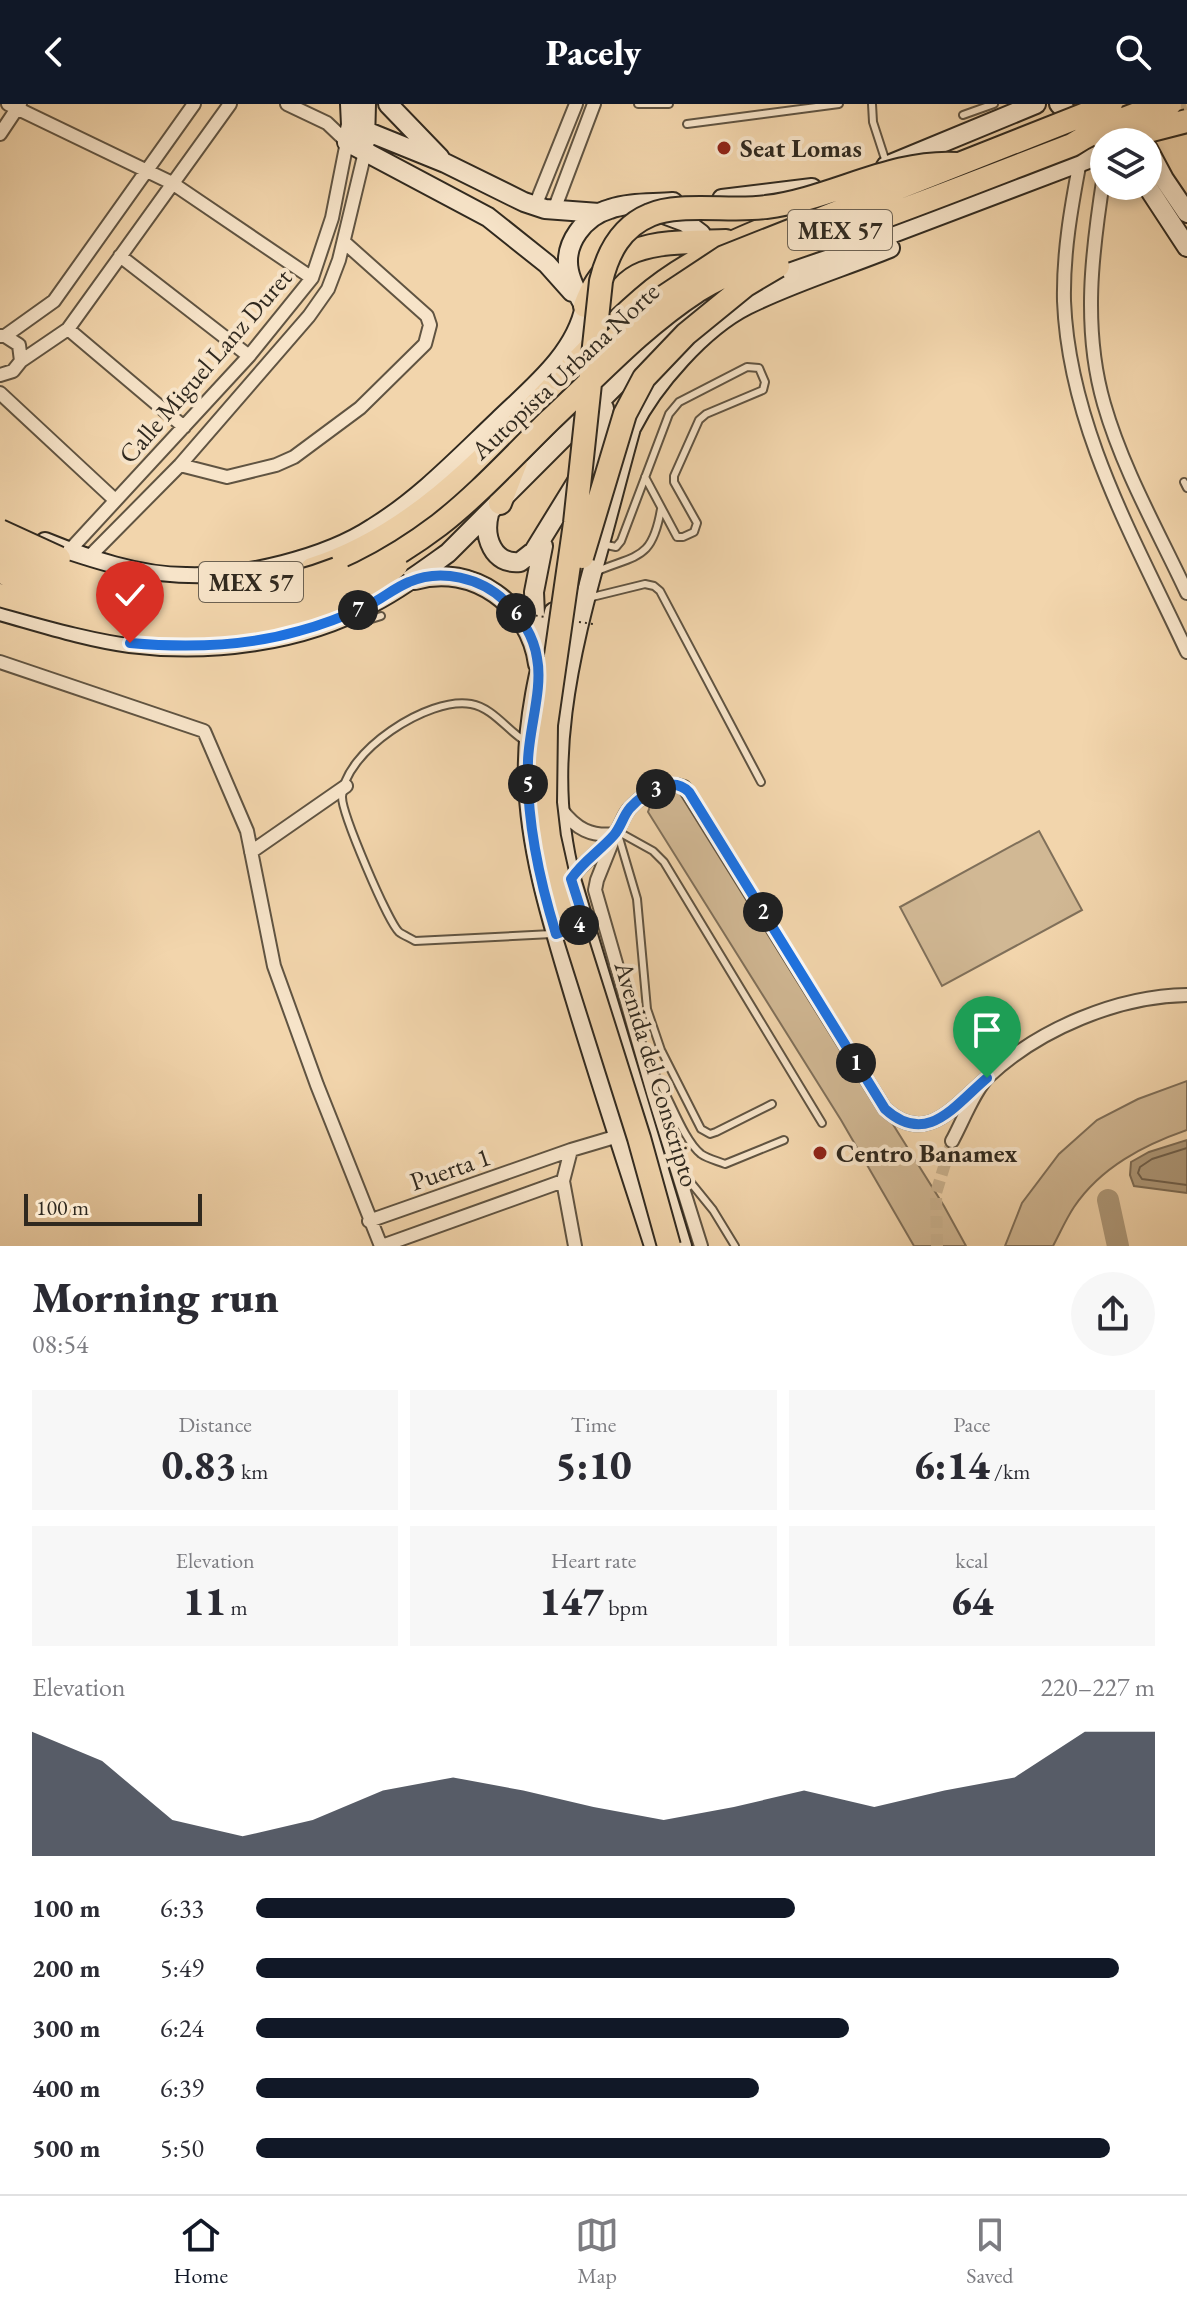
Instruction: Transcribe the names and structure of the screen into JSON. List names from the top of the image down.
{
  "streets": {
    "highway": ["MEX 57", "Autopista Urbana Norte"],
    "main road": ["Avenida del Conscripto"],
    "street": ["Calle Miguel Lanz Duret", "Puerta 1"]
  },
  "crossings": [
    ["MEX 57", "Autopista Urbana Norte"],
    ["Calle Miguel Lanz Duret", "Autopista Urbana Norte"],
    ["Avenida del Conscripto", "Puerta 1"]
  ],
  "places": ["Seat Lomas", "Centro Banamex"],
  "scale_bar": "100 m",
  "page": {
    "header": "Pacely",
    "pins": [
      "7",
      "6",
      "5",
      "3",
      "2",
      "4",
      "1"
    ],
    "scale": "100 m",
    "heading": ["Morning run", "08:54"],
    "stats": [
      ["Distance", "0.83 km"],
      ["Time", "5:10"],
      ["Pace", "6:14 /km"],
      ["Elevation", "11 m"],
      ["Heart rate", "147 bpm"],
      ["kcal", "64"]
    ],
    "chart": ["Elevation", "220–227 m"],
    "list": [
      {
        "name": "100 m",
        "note": "6:33"
      },
      {
        "name": "200 m",
        "note": "5:49"
      },
      {
        "name": "300 m",
        "note": "6:24"
      },
      {
        "name": "400 m",
        "note": "6:39"
      },
      {
        "name": "500 m",
        "note": "5:50"
      }
    ],
    "tabs": ["Home", "Map", "Saved"]
  }
}
